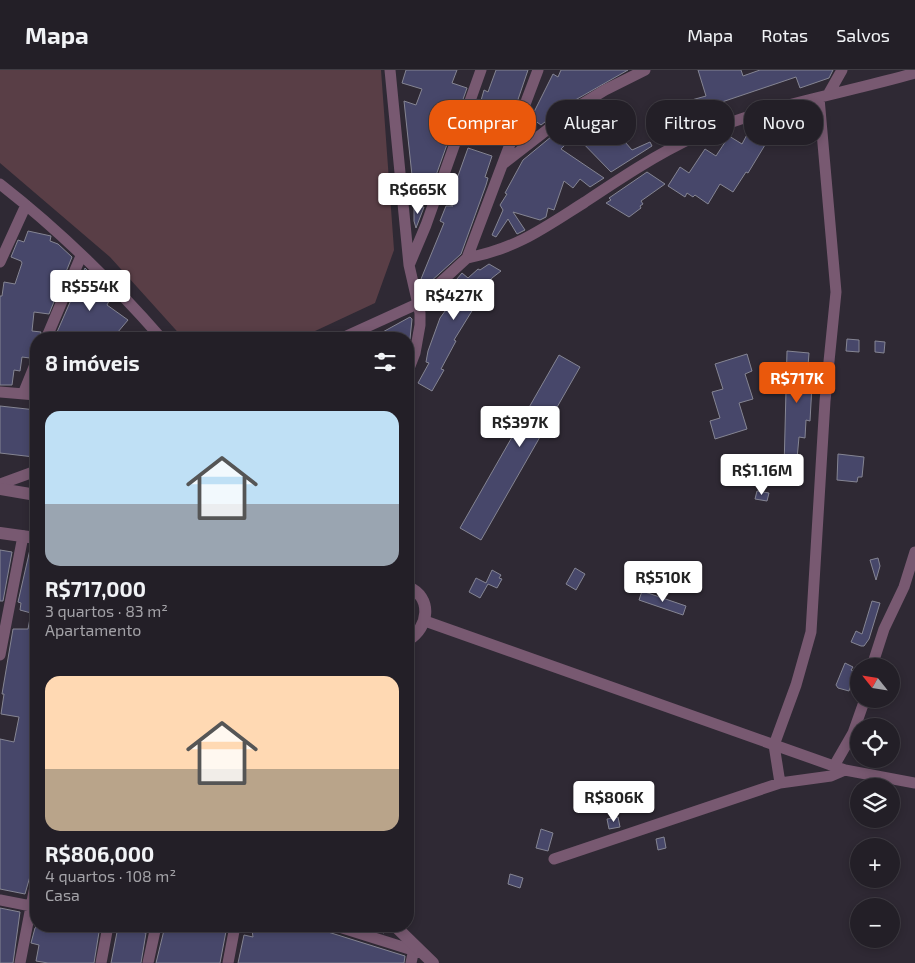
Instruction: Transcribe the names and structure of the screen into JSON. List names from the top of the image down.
{
  "north": "top left",
  "page": {
    "header": "Mapa",
    "nav": ["Mapa", "Rotas", "Salvos"],
    "chip": [
      "Comprar",
      "Alugar",
      "Filtros",
      "Novo"
    ],
    "price": [
      "R$665K",
      "R$554K",
      "R$427K",
      "R$717K",
      "R$397K",
      "R$1.16M",
      "R$510K",
      "R$806K"
    ],
    "heading": "8 imóveis",
    "list": [
      {
        "name": "R$717,000",
        "note": "3 quartos · 83 m² · Apartamento"
      },
      {
        "name": "R$806,000",
        "note": "4 quartos · 108 m² · Casa"
      }
    ],
    "map_buttons": ["+", "−"]
  }
}
